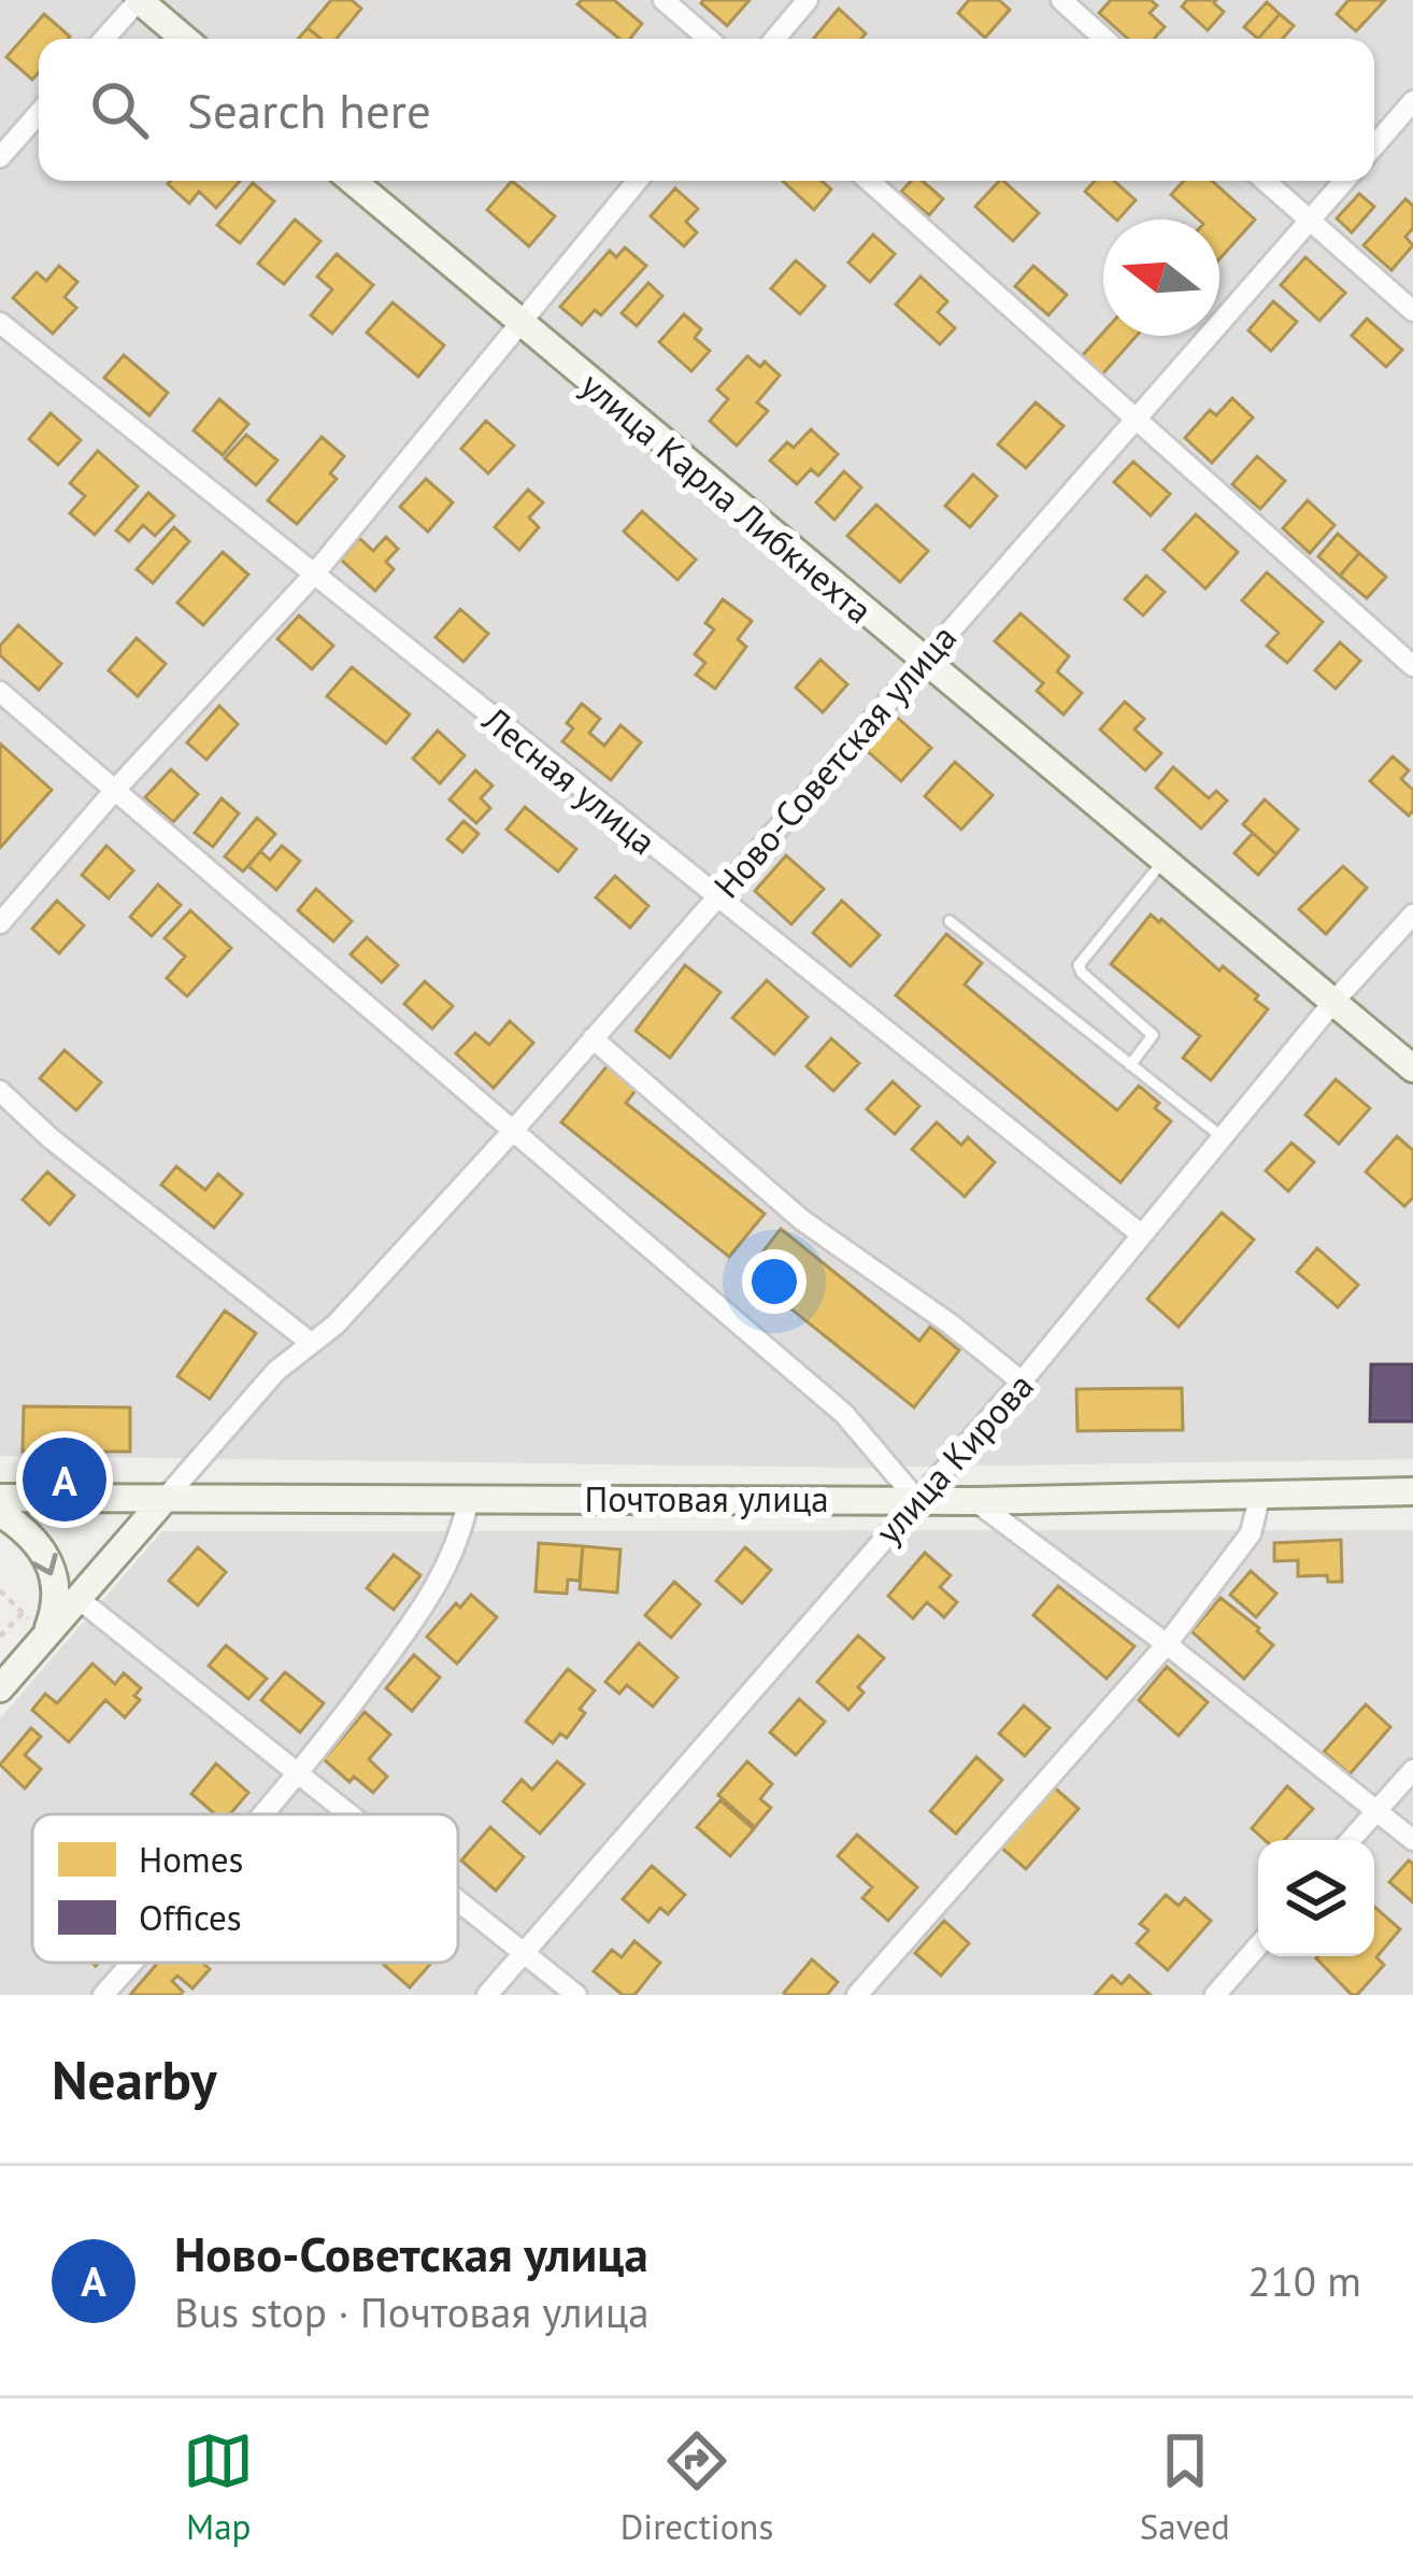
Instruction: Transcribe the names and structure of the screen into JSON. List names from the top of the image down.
{
  "streets": {
    "street": [
      "улица Карла Либкнехта",
      "Ново-Советская улица",
      "Лесная улица",
      "улица Кирова",
      "Почтовая улица"
    ]
  },
  "crossings": [
    ["улица Карла Либкнехта", "Ново-Советская улица"],
    ["улица Карла Либкнехта", "улица Кирова"],
    ["Ново-Советская улица", "Лесная улица"],
    ["Ново-Советская улица", "Почтовая улица"],
    ["Лесная улица", "улица Кирова"],
    ["улица Кирова", "Почтовая улица"]
  ],
  "legend": ["Homes", "Offices"],
  "north": "left",
  "page": {
    "search": "Search here",
    "pins": "A",
    "heading": "Nearby",
    "list": [
      {
        "mark": "A",
        "name": "Ново-Советская улица",
        "note": "Bus stop · Почтовая улица",
        "value": "210 m"
      }
    ],
    "nav": ["Map", "Directions", "Saved"]
  }
}
